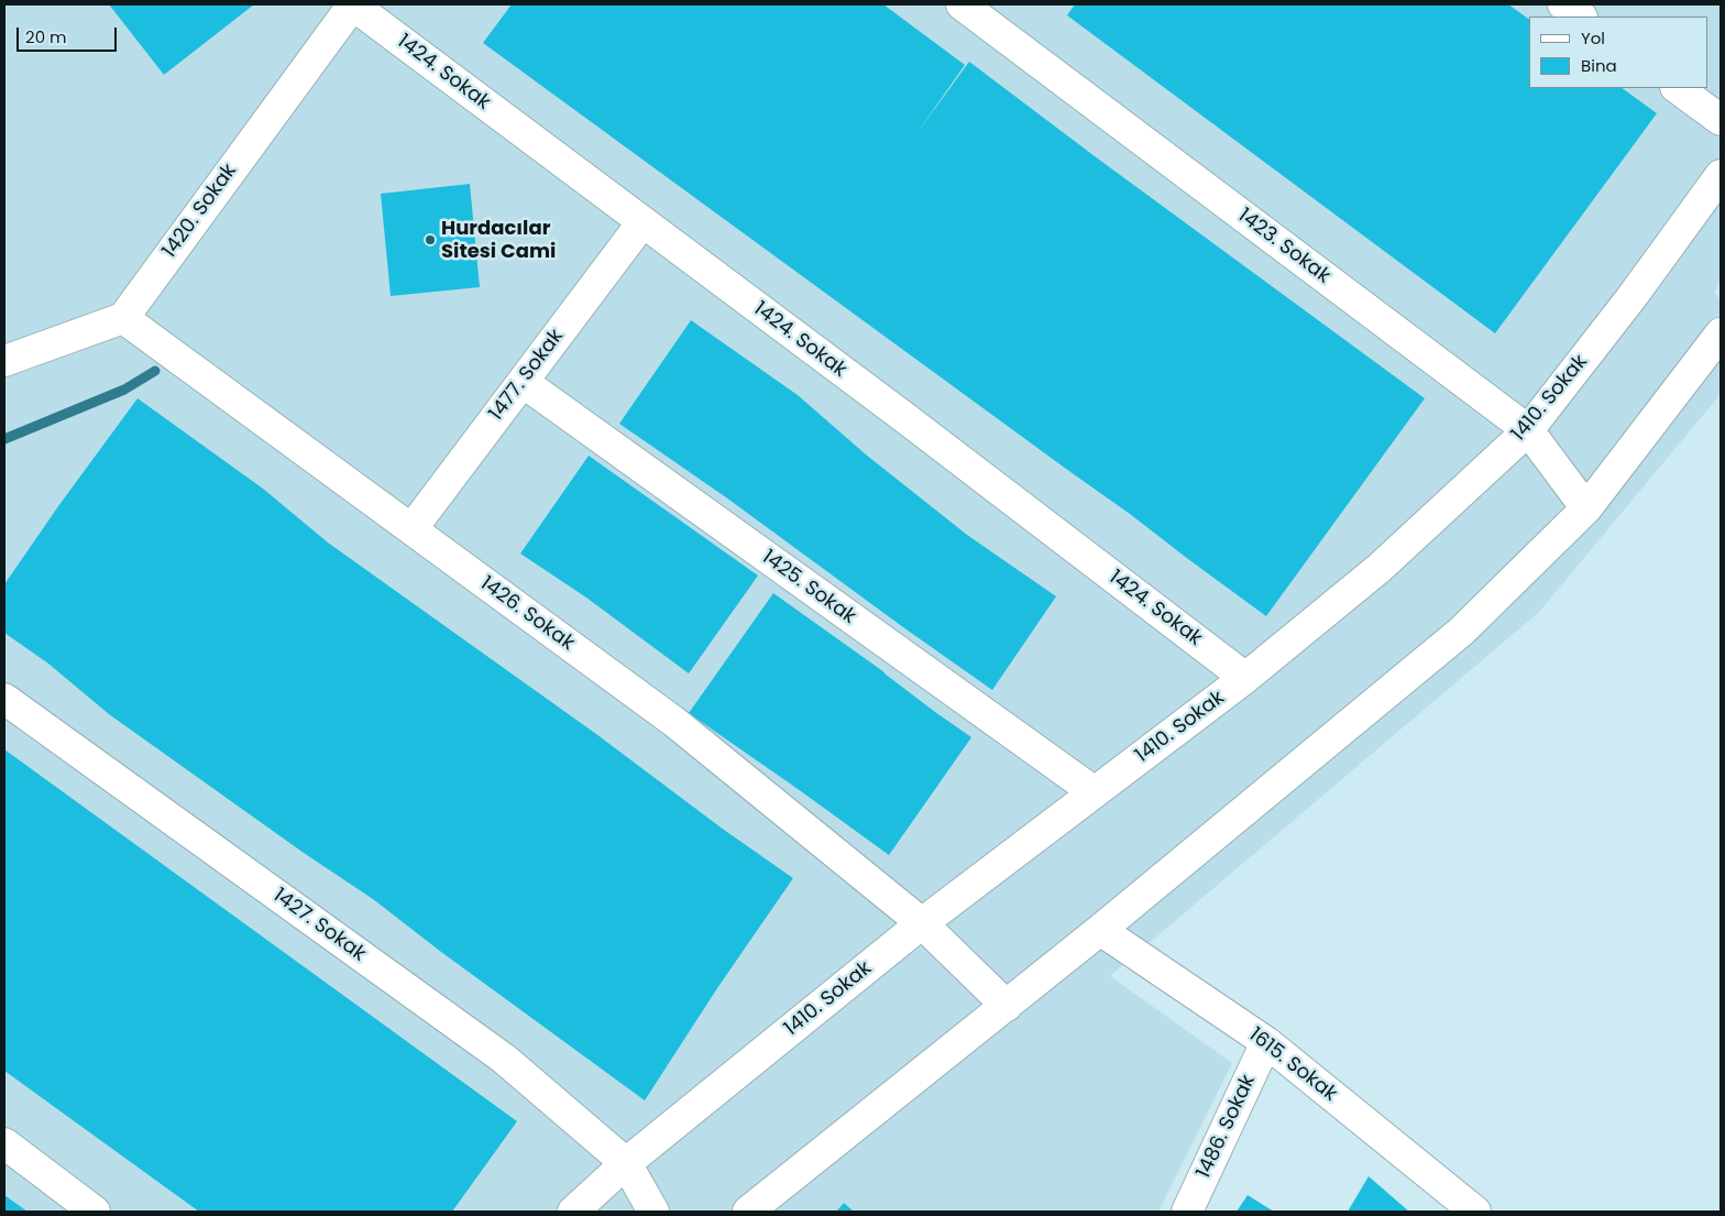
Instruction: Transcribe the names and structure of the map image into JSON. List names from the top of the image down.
{
  "streets": {
    "street": [
      "1424. Sokak",
      "1420. Sokak",
      "1423. Sokak",
      "1477. Sokak",
      "1410. Sokak",
      "1425. Sokak",
      "1426. Sokak",
      "1427. Sokak",
      "1615. Sokak",
      "1486. Sokak"
    ]
  },
  "crossings": [
    ["1424. Sokak", "1420. Sokak"],
    ["1424. Sokak", "1477. Sokak"],
    ["1424. Sokak", "1410. Sokak"],
    ["1420. Sokak", "1426. Sokak"],
    ["1423. Sokak", "1410. Sokak"],
    ["1477. Sokak", "1425. Sokak"],
    ["1477. Sokak", "1426. Sokak"],
    ["1410. Sokak", "1425. Sokak"],
    ["1410. Sokak", "1426. Sokak"],
    ["1410. Sokak", "1427. Sokak"],
    ["1615. Sokak", "1486. Sokak"]
  ],
  "places": ["Hurdacılar Sitesi Cami"],
  "legend": ["Yol", "Bina"],
  "scale_bar": "20 m"
}
